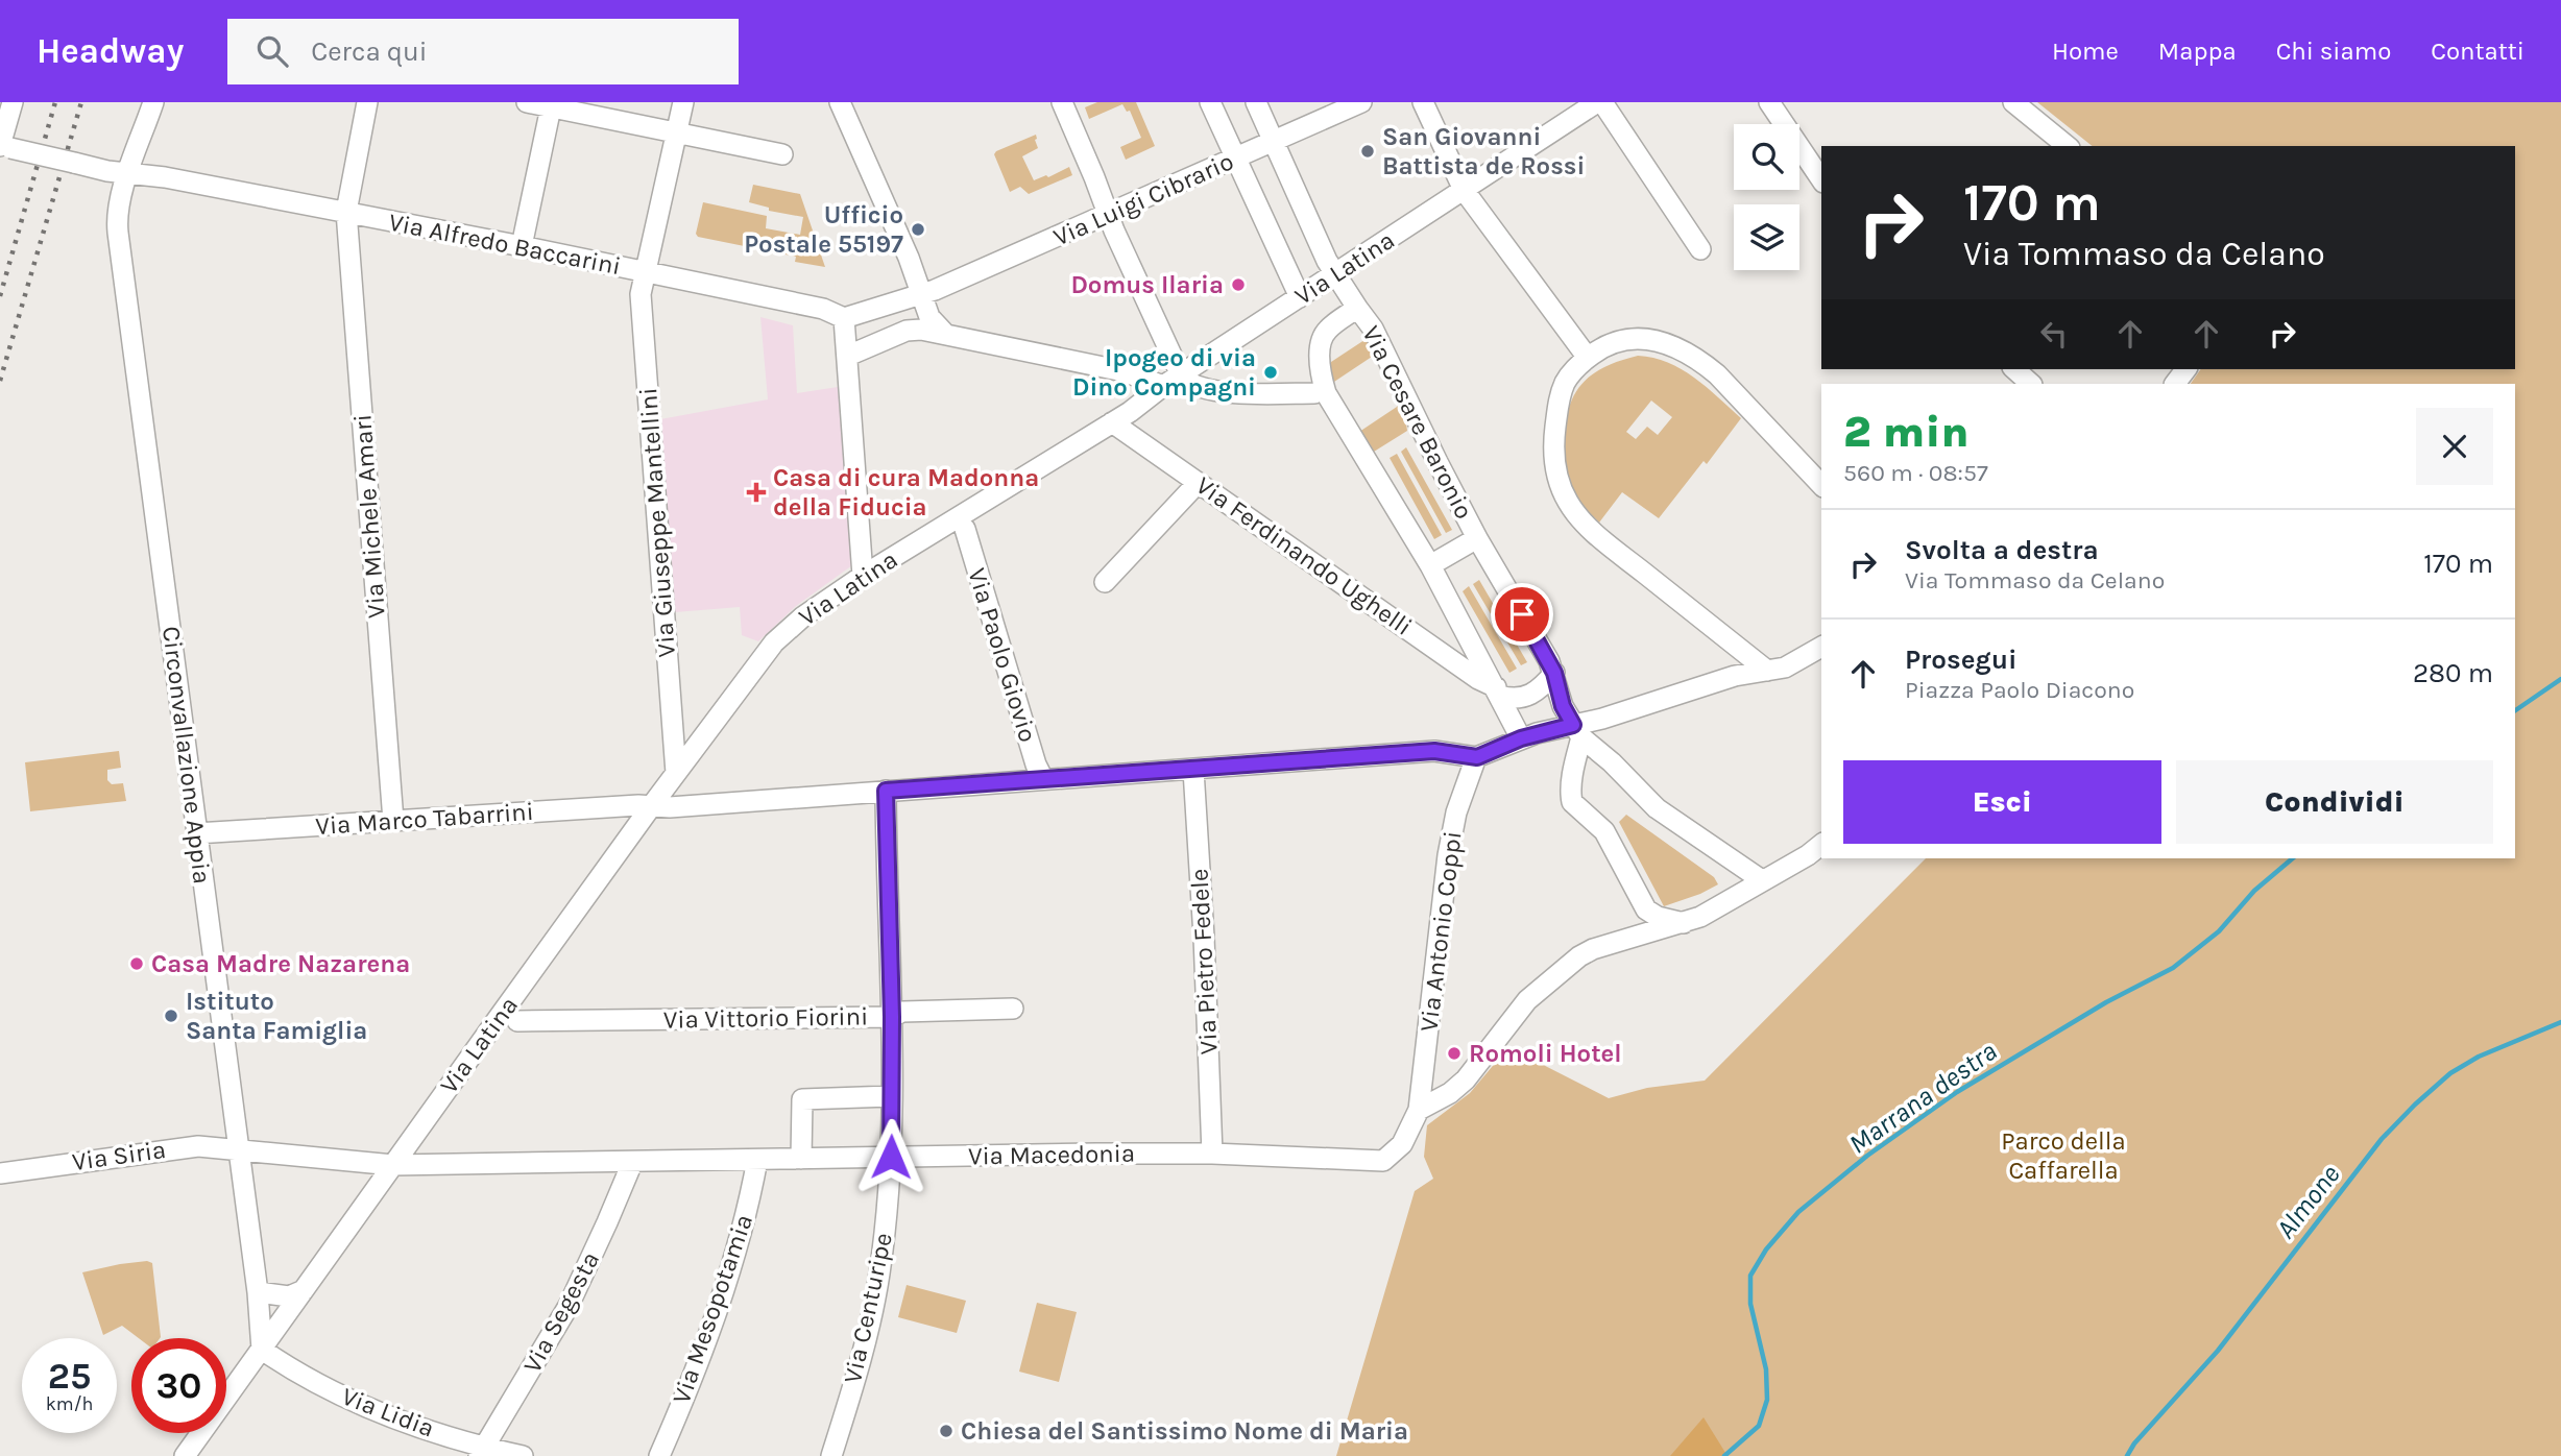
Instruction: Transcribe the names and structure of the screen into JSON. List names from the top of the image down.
{
  "streets": {
    "street": [
      "Via Luigi Cibrario",
      "Via Alfredo Baccarini",
      "Via Latina",
      "Via Cesare Baronio",
      "Via Michele Amari",
      "Via Giuseppe Mantellini",
      "Via Ferdinando Ughelli",
      "Via Paolo Giovio",
      "Circonvallazione Appia",
      "Via Marco Tabarrini",
      "Via Antonio Coppi",
      "Via Pietro Fedele",
      "Via Vittorio Fiorini",
      "Via Macedonia",
      "Via Siria",
      "Via Centuripe",
      "Via Mesopotamia",
      "Via Segesta",
      "Via Lidia"
    ]
  },
  "crossings": [
    ["Via Luigi Cibrario", "Via Alfredo Baccarini"],
    ["Via Luigi Cibrario", "Via Cesare Baronio"],
    ["Via Alfredo Baccarini", "Via Michele Amari"],
    ["Via Alfredo Baccarini", "Via Giuseppe Mantellini"],
    ["Via Alfredo Baccarini", "Circonvallazione Appia"],
    ["Via Latina", "Via Cesare Baronio"],
    ["Via Latina", "Via Giuseppe Mantellini"],
    ["Via Latina", "Via Ferdinando Ughelli"],
    ["Via Latina", "Circonvallazione Appia"],
    ["Via Latina", "Via Marco Tabarrini"],
    ["Via Latina", "Via Macedonia"],
    ["Via Latina", "Via Siria"],
    ["Via Latina", "Via Lidia"],
    ["Via Cesare Baronio", "Via Ferdinando Ughelli"],
    ["Via Michele Amari", "Via Marco Tabarrini"],
    ["Via Paolo Giovio", "Via Marco Tabarrini"],
    ["Circonvallazione Appia", "Via Marco Tabarrini"],
    ["Circonvallazione Appia", "Via Siria"],
    ["Circonvallazione Appia", "Via Lidia"],
    ["Via Marco Tabarrini", "Via Antonio Coppi"],
    ["Via Marco Tabarrini", "Via Pietro Fedele"],
    ["Via Marco Tabarrini", "Via Centuripe"],
    ["Via Antonio Coppi", "Via Macedonia"],
    ["Via Pietro Fedele", "Via Macedonia"],
    ["Via Vittorio Fiorini", "Via Centuripe"],
    ["Via Macedonia", "Via Siria"],
    ["Via Macedonia", "Via Centuripe"],
    ["Via Macedonia", "Via Mesopotamia"],
    ["Via Macedonia", "Via Segesta"],
    ["Via Segesta", "Via Lidia"]
  ],
  "water": ["Marrana destra", "Almone"],
  "parks": ["Parco della Caffarella"],
  "places": {
    "other": [
      "San Giovanni Battista de Rossi",
      "Ufficio Postale 55197",
      "Domus Ilaria",
      "Ipogeo di via Dino Compagni",
      "Casa Madre Nazarena",
      "Istituto Santa Famiglia",
      "Romoli Hotel",
      "Chiesa del Santissimo Nome di Maria"
    ],
    "health": ["Casa di cura Madonna della Fiducia"]
  },
  "page": {
    "header": "Headway",
    "search": "Cerca qui",
    "nav": [
      "Home",
      "Mappa",
      "Chi siamo",
      "Contatti"
    ],
    "turn": ["170 m", "Via Tommaso da Celano"],
    "heading": ["2 min", "560 m · 08:57"],
    "list": [
      {
        "name": "Svolta a destra",
        "note": "Via Tommaso da Celano",
        "value": "170 m"
      },
      {
        "name": "Prosegui",
        "note": "Piazza Paolo Diacono",
        "value": "280 m"
      }
    ],
    "buttons": ["Esci", "Condividi"],
    "speed": "25 km/h",
    "limit": "30"
  }
}
